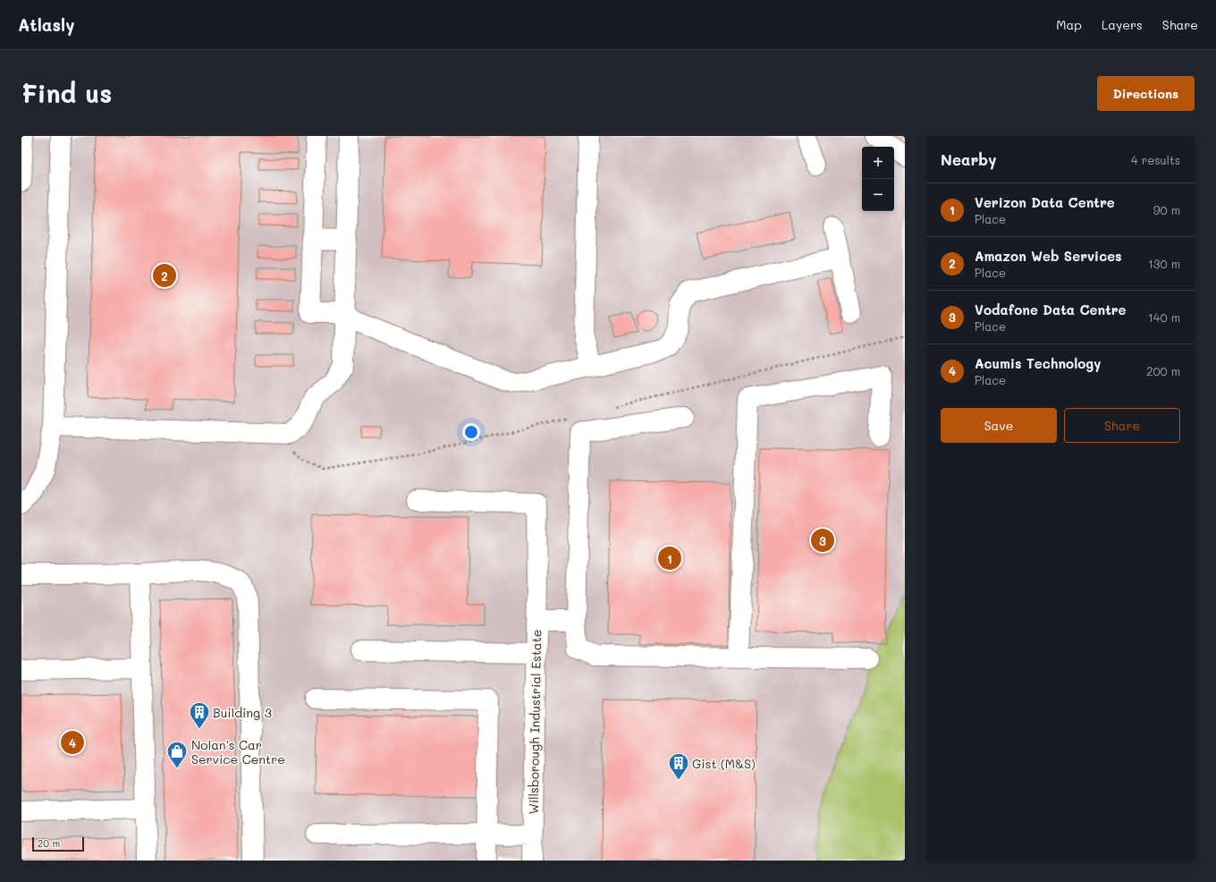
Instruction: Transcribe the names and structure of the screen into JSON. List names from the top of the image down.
{
  "streets": {
    "street": ["Willsborough Industrial Estate"]
  },
  "places": {
    "building": ["Building 3", "Gist (M&S)"],
    "shop": ["Nolan's Car Service Centre"]
  },
  "scale_bar": "20 m",
  "page": {
    "header": "Atlasly",
    "nav": ["Map", "Layers", "Share"],
    "buttons": [
      "Directions",
      ["Save", "Share"]
    ],
    "title": "Find us",
    "heading": ["Nearby", "4 results"],
    "map_buttons": ["+", "−"],
    "list": [
      {
        "mark": "1",
        "name": "Verizon Data Centre",
        "note": "Place",
        "value": "90 m"
      },
      {
        "mark": "2",
        "name": "Amazon Web Services",
        "note": "Place",
        "value": "130 m"
      },
      {
        "mark": "3",
        "name": "Vodafone Data Centre",
        "note": "Place",
        "value": "140 m"
      },
      {
        "mark": "4",
        "name": "Acumis Technology",
        "note": "Place",
        "value": "200 m"
      }
    ],
    "pins": [
      "2",
      "3",
      "1",
      "4"
    ],
    "scale": "20 m"
  }
}
